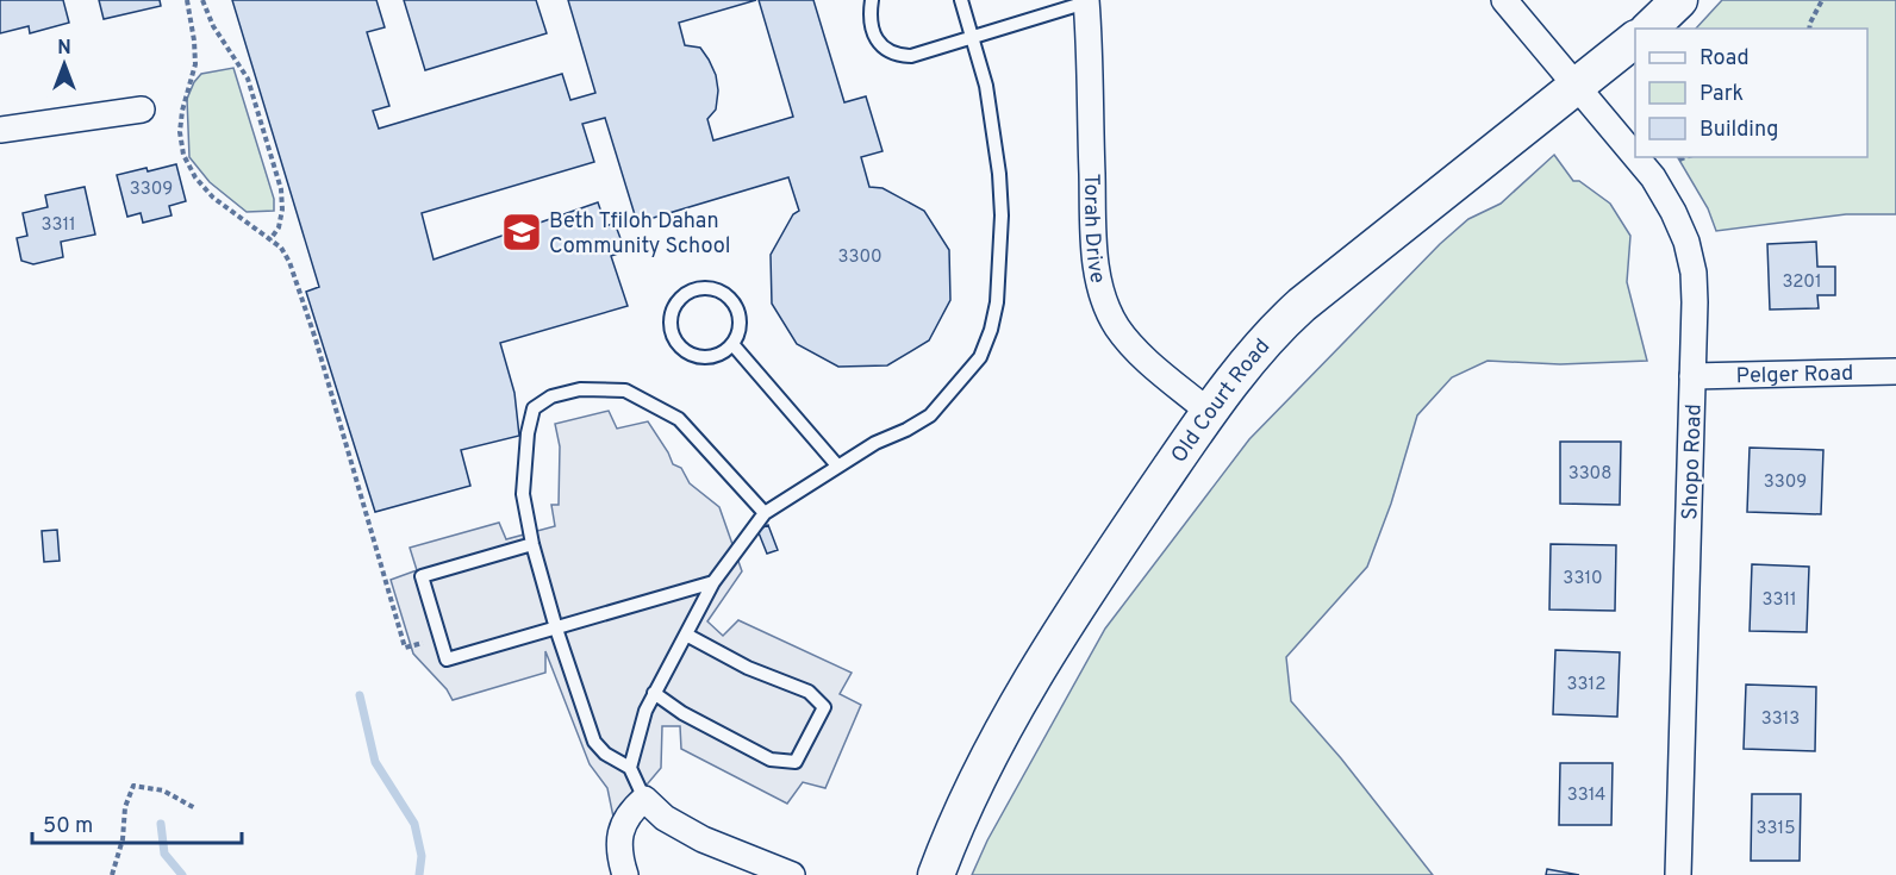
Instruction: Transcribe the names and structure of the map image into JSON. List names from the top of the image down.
{
  "streets": {
    "main road": ["Old Court Road"],
    "street": ["Torah Drive", "Pelger Road", "Shopo Road"]
  },
  "crossings": [
    ["Torah Drive", "Old Court Road"],
    ["Pelger Road", "Shopo Road"],
    ["Old Court Road", "Shopo Road"]
  ],
  "places": {
    "school or university": ["Beth Tfiloh Dahan Community School"]
  },
  "house_numbers": [
    "3309",
    "3311",
    "3300",
    "3201",
    "3308",
    "3309",
    "3310",
    "3311",
    "3312",
    "3313",
    "3314",
    "3315"
  ],
  "legend": ["Road", "Park", "Building"],
  "scale_bar": "50 m",
  "north": "top"
}
